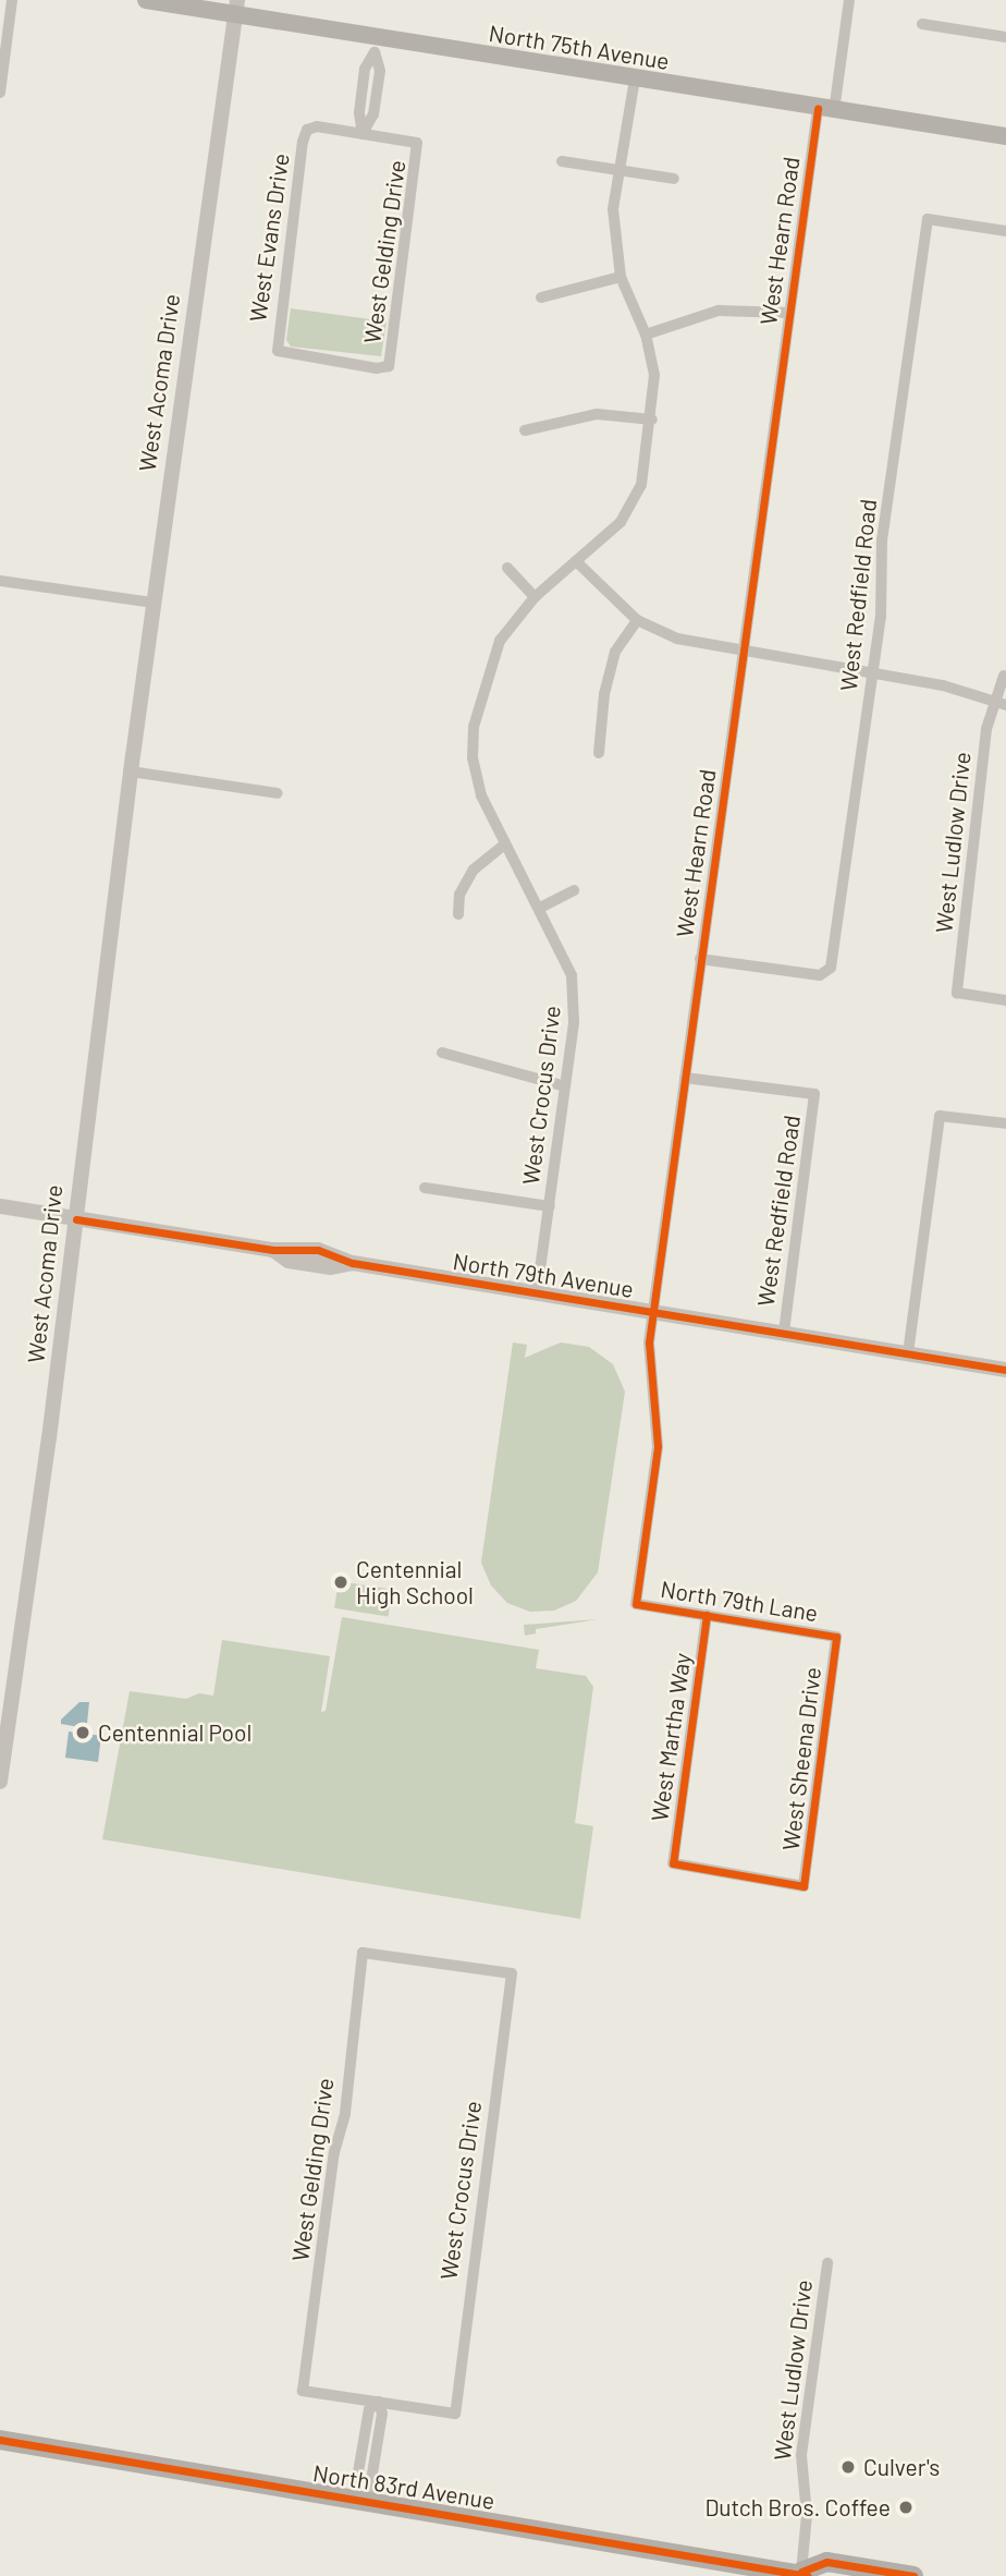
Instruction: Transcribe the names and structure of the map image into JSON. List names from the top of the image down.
{
  "streets": {
    "main road": ["North 75th Avenue", "North 83rd Avenue"],
    "street": [
      "West Evans Drive",
      "West Hearn Road",
      "West Gelding Drive",
      "West Acoma Drive",
      "West Redfield Road",
      "West Ludlow Drive",
      "West Crocus Drive",
      "North 79th Avenue",
      "North 79th Lane",
      "West Martha Way",
      "West Sheena Drive"
    ]
  },
  "crossings": [
    ["North 75th Avenue", "West Hearn Road"],
    ["North 75th Avenue", "West Acoma Drive"],
    ["North 75th Avenue", "West Crocus Drive"],
    ["West Evans Drive", "West Gelding Drive"],
    ["West Hearn Road", "West Redfield Road"],
    ["West Hearn Road", "North 79th Avenue"],
    ["West Hearn Road", "North 79th Lane"],
    ["West Gelding Drive", "West Crocus Drive"],
    ["West Acoma Drive", "North 79th Avenue"],
    ["West Redfield Road", "North 79th Avenue"],
    ["West Ludlow Drive", "North 83rd Avenue"],
    ["West Crocus Drive", "North 79th Avenue"],
    ["North 79th Lane", "West Martha Way"],
    ["North 79th Lane", "West Sheena Drive"],
    ["West Martha Way", "West Sheena Drive"]
  ],
  "places": [
    "Centennial High School",
    "Centennial Pool",
    "Culver's",
    "Dutch Bros. Coffee"
  ]
}
